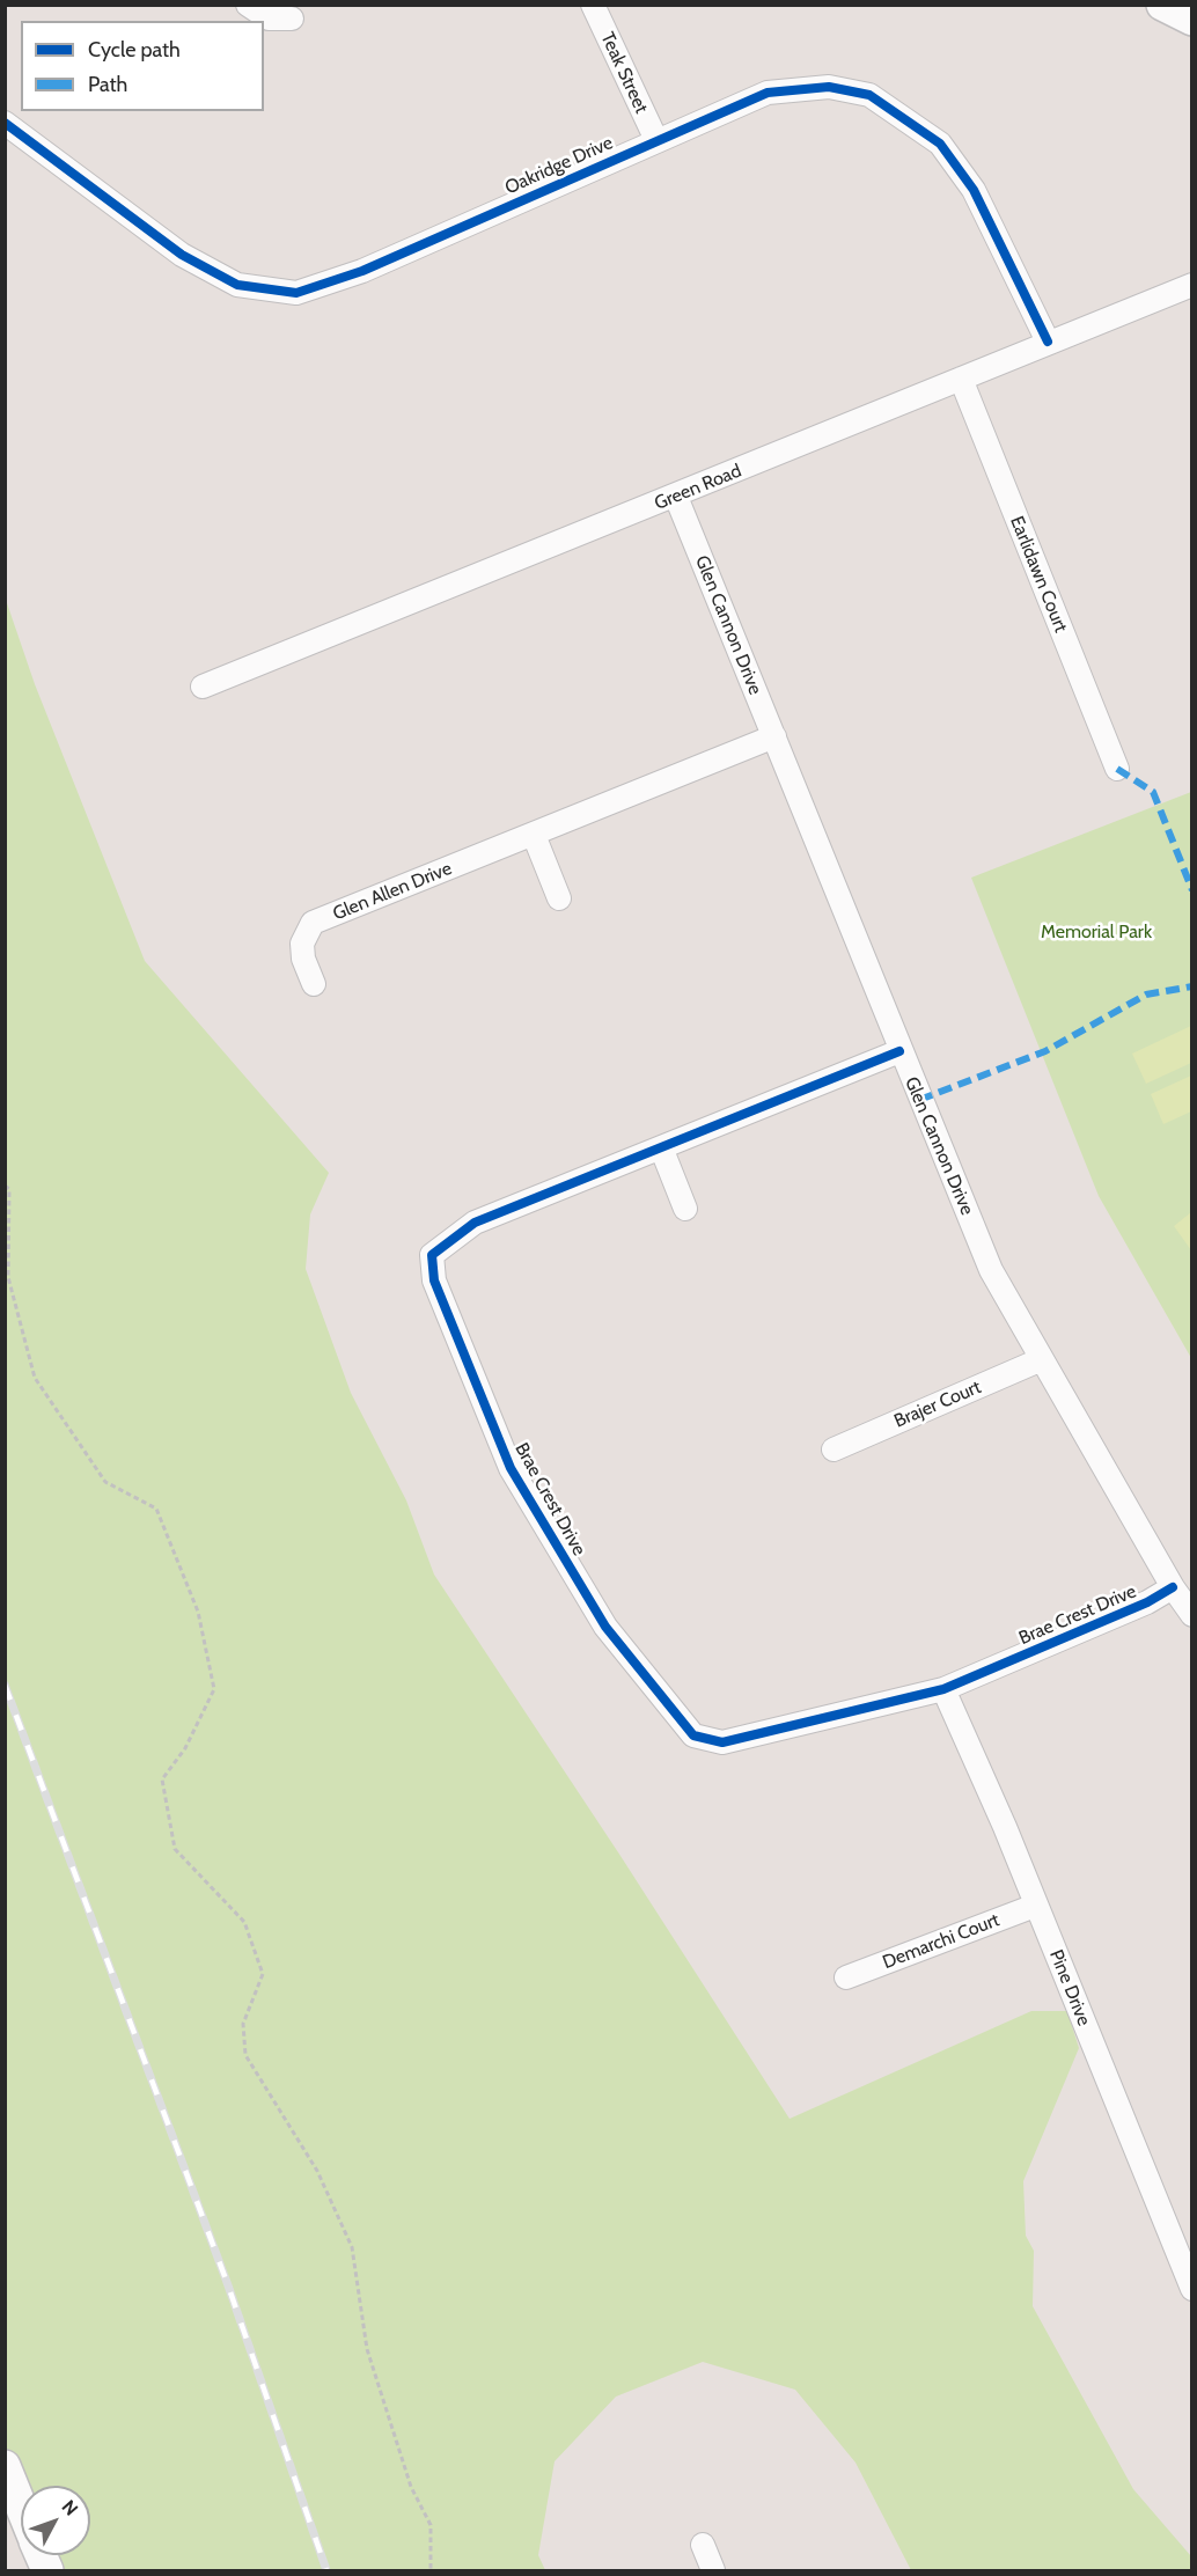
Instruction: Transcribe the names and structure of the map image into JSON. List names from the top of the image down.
{
  "streets": {
    "street": [
      "Teak Street",
      "Oakridge Drive",
      "Green Road",
      "Earlidawn Court",
      "Glen Cannon Drive",
      "Glen Allen Drive",
      "Brajer Court",
      "Brae Crest Drive",
      "Demarchi Court",
      "Pine Drive"
    ]
  },
  "crossings": [
    ["Teak Street", "Oakridge Drive"],
    ["Oakridge Drive", "Green Road"],
    ["Green Road", "Earlidawn Court"],
    ["Green Road", "Glen Cannon Drive"],
    ["Glen Cannon Drive", "Glen Allen Drive"],
    ["Glen Cannon Drive", "Brajer Court"],
    ["Glen Cannon Drive", "Brae Crest Drive"],
    ["Brae Crest Drive", "Pine Drive"],
    ["Demarchi Court", "Pine Drive"]
  ],
  "parks": ["Memorial Park"],
  "legend": ["Cycle path", "Path"],
  "north": "top right"
}
